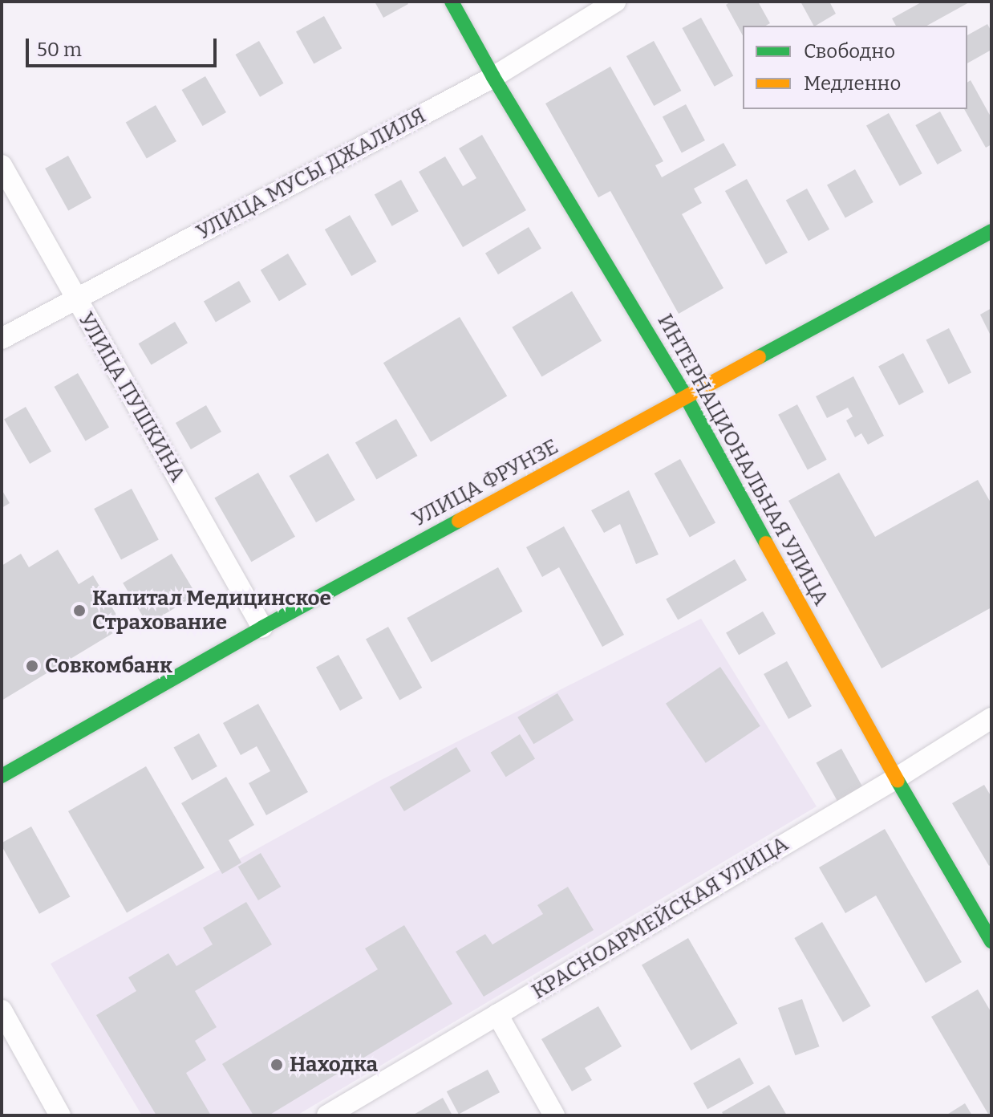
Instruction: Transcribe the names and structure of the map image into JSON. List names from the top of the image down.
{
  "streets": {
    "street": [
      "УЛИЦА МУСЫ ДЖАЛИЛЯ",
      "УЛИЦА ПУШКИНА",
      "ИНТЕРНАЦИОНАЛЬНАЯ УЛИЦА",
      "УЛИЦА ФРУНЗЕ",
      "КРАСНОАРМЕЙСКАЯ УЛИЦА"
    ]
  },
  "crossings": [
    ["УЛИЦА МУСЫ ДЖАЛИЛЯ", "УЛИЦА ПУШКИНА"],
    ["УЛИЦА МУСЫ ДЖАЛИЛЯ", "ИНТЕРНАЦИОНАЛЬНАЯ УЛИЦА"],
    ["УЛИЦА ПУШКИНА", "УЛИЦА ФРУНЗЕ"],
    ["ИНТЕРНАЦИОНАЛЬНАЯ УЛИЦА", "УЛИЦА ФРУНЗЕ"],
    ["ИНТЕРНАЦИОНАЛЬНАЯ УЛИЦА", "КРАСНОАРМЕЙСКАЯ УЛИЦА"]
  ],
  "places": ["Капитал Медицинское Страхование", "Совкомбанк", "Находка"],
  "legend": ["Свободно", "Медленно"],
  "scale_bar": "50 m"
}
